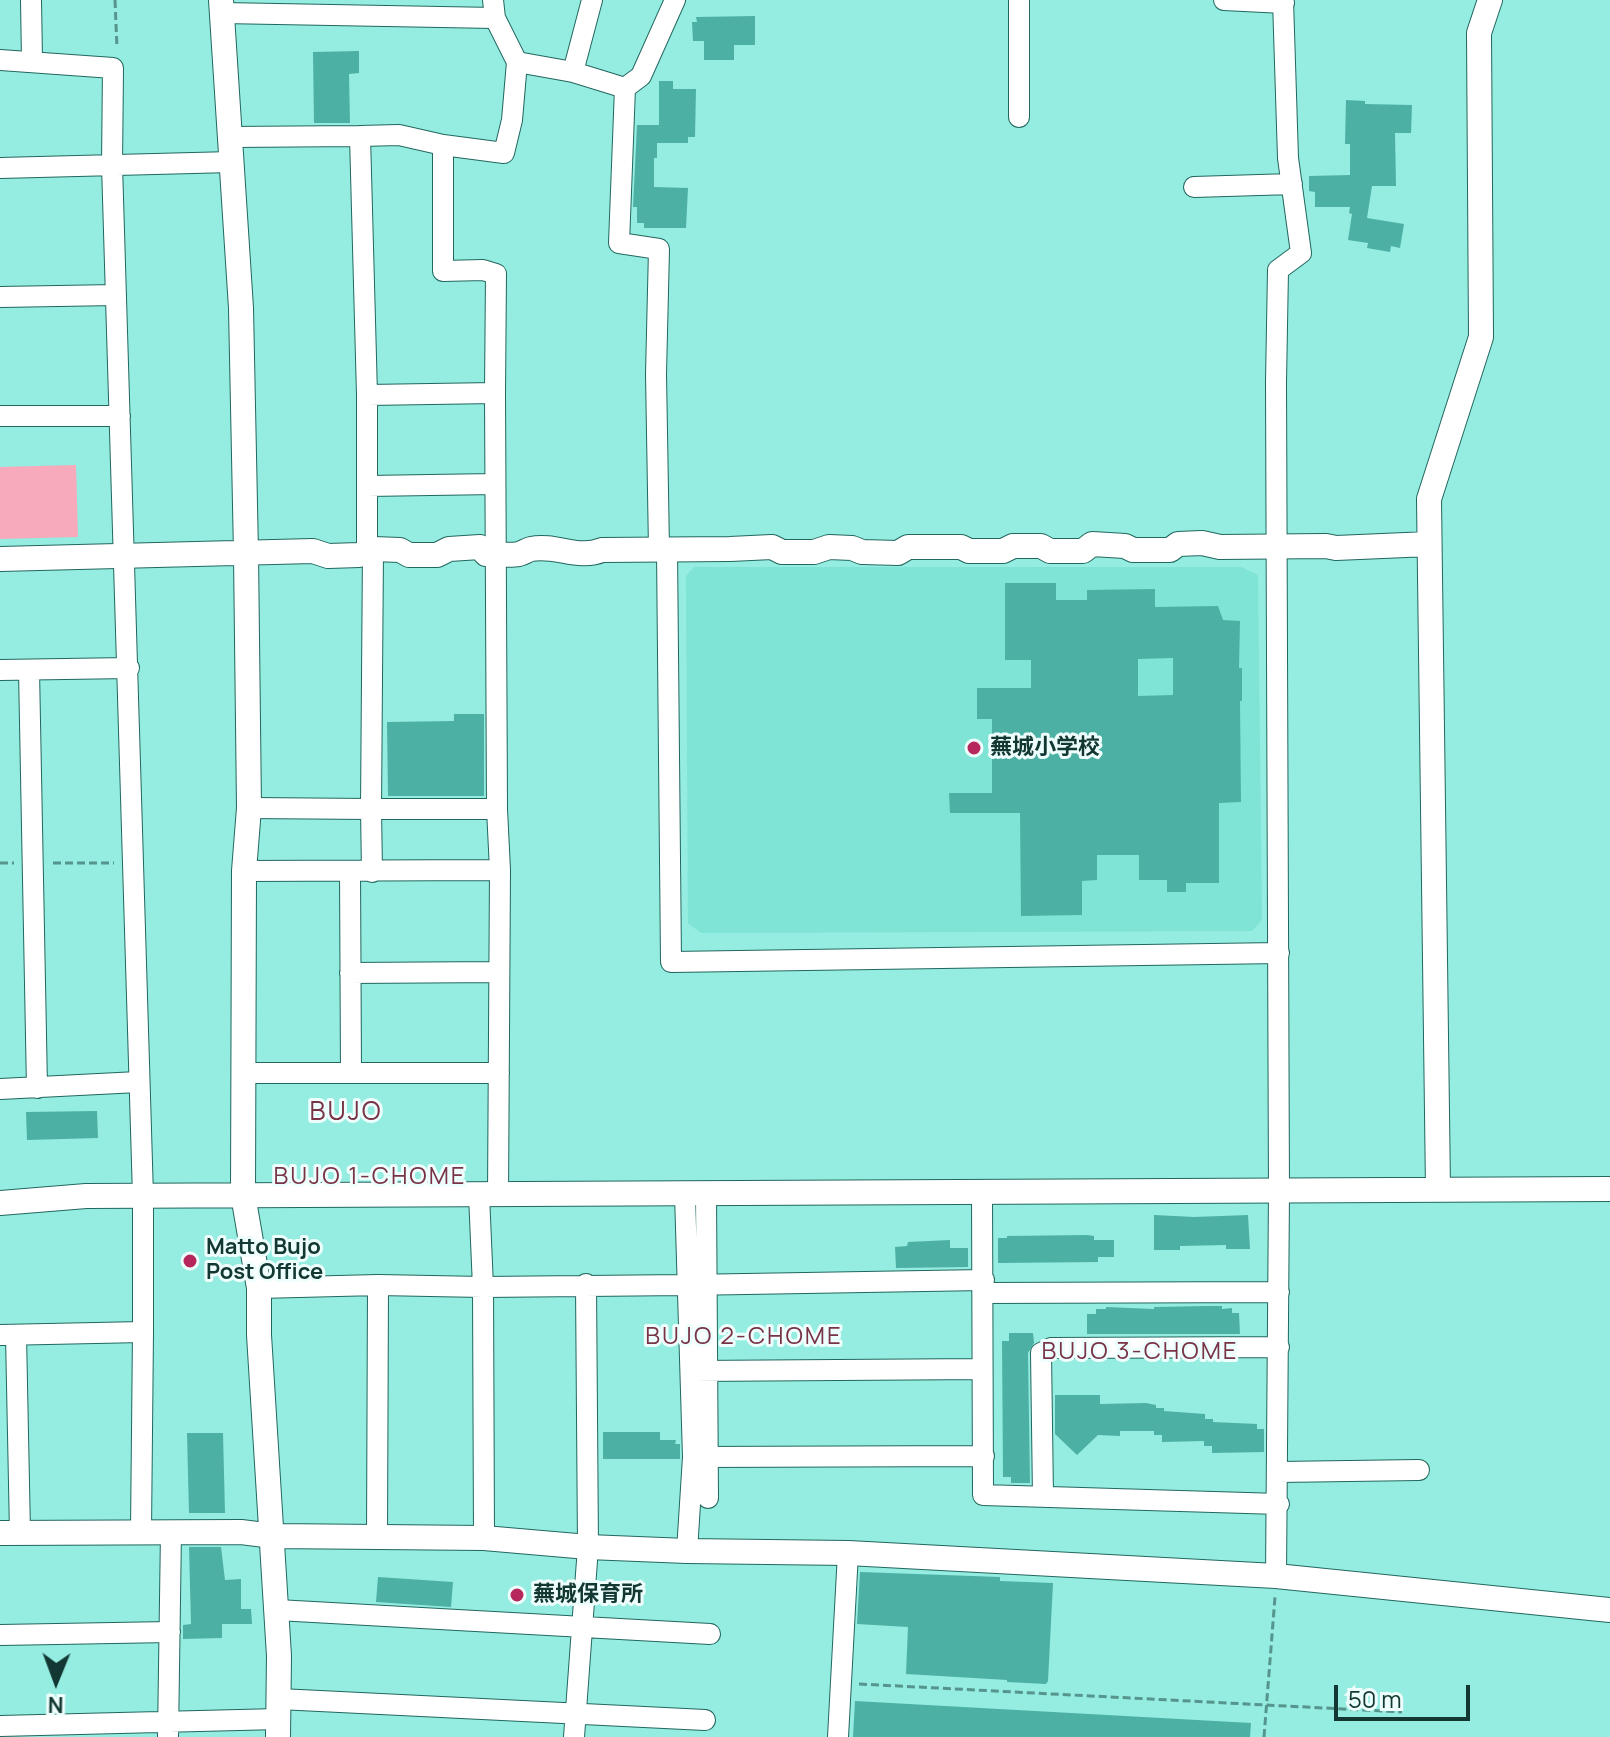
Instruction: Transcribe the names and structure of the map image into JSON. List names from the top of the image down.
{
  "districts": [
    "BUJO",
    "BUJO 1-CHOME",
    "BUJO 2-CHOME",
    "BUJO 3-CHOME"
  ],
  "places": ["蕪城小学校", "Matto Bujo Post Office", "蕪城保育所"],
  "scale_bar": "50 m",
  "north": "bottom"
}
